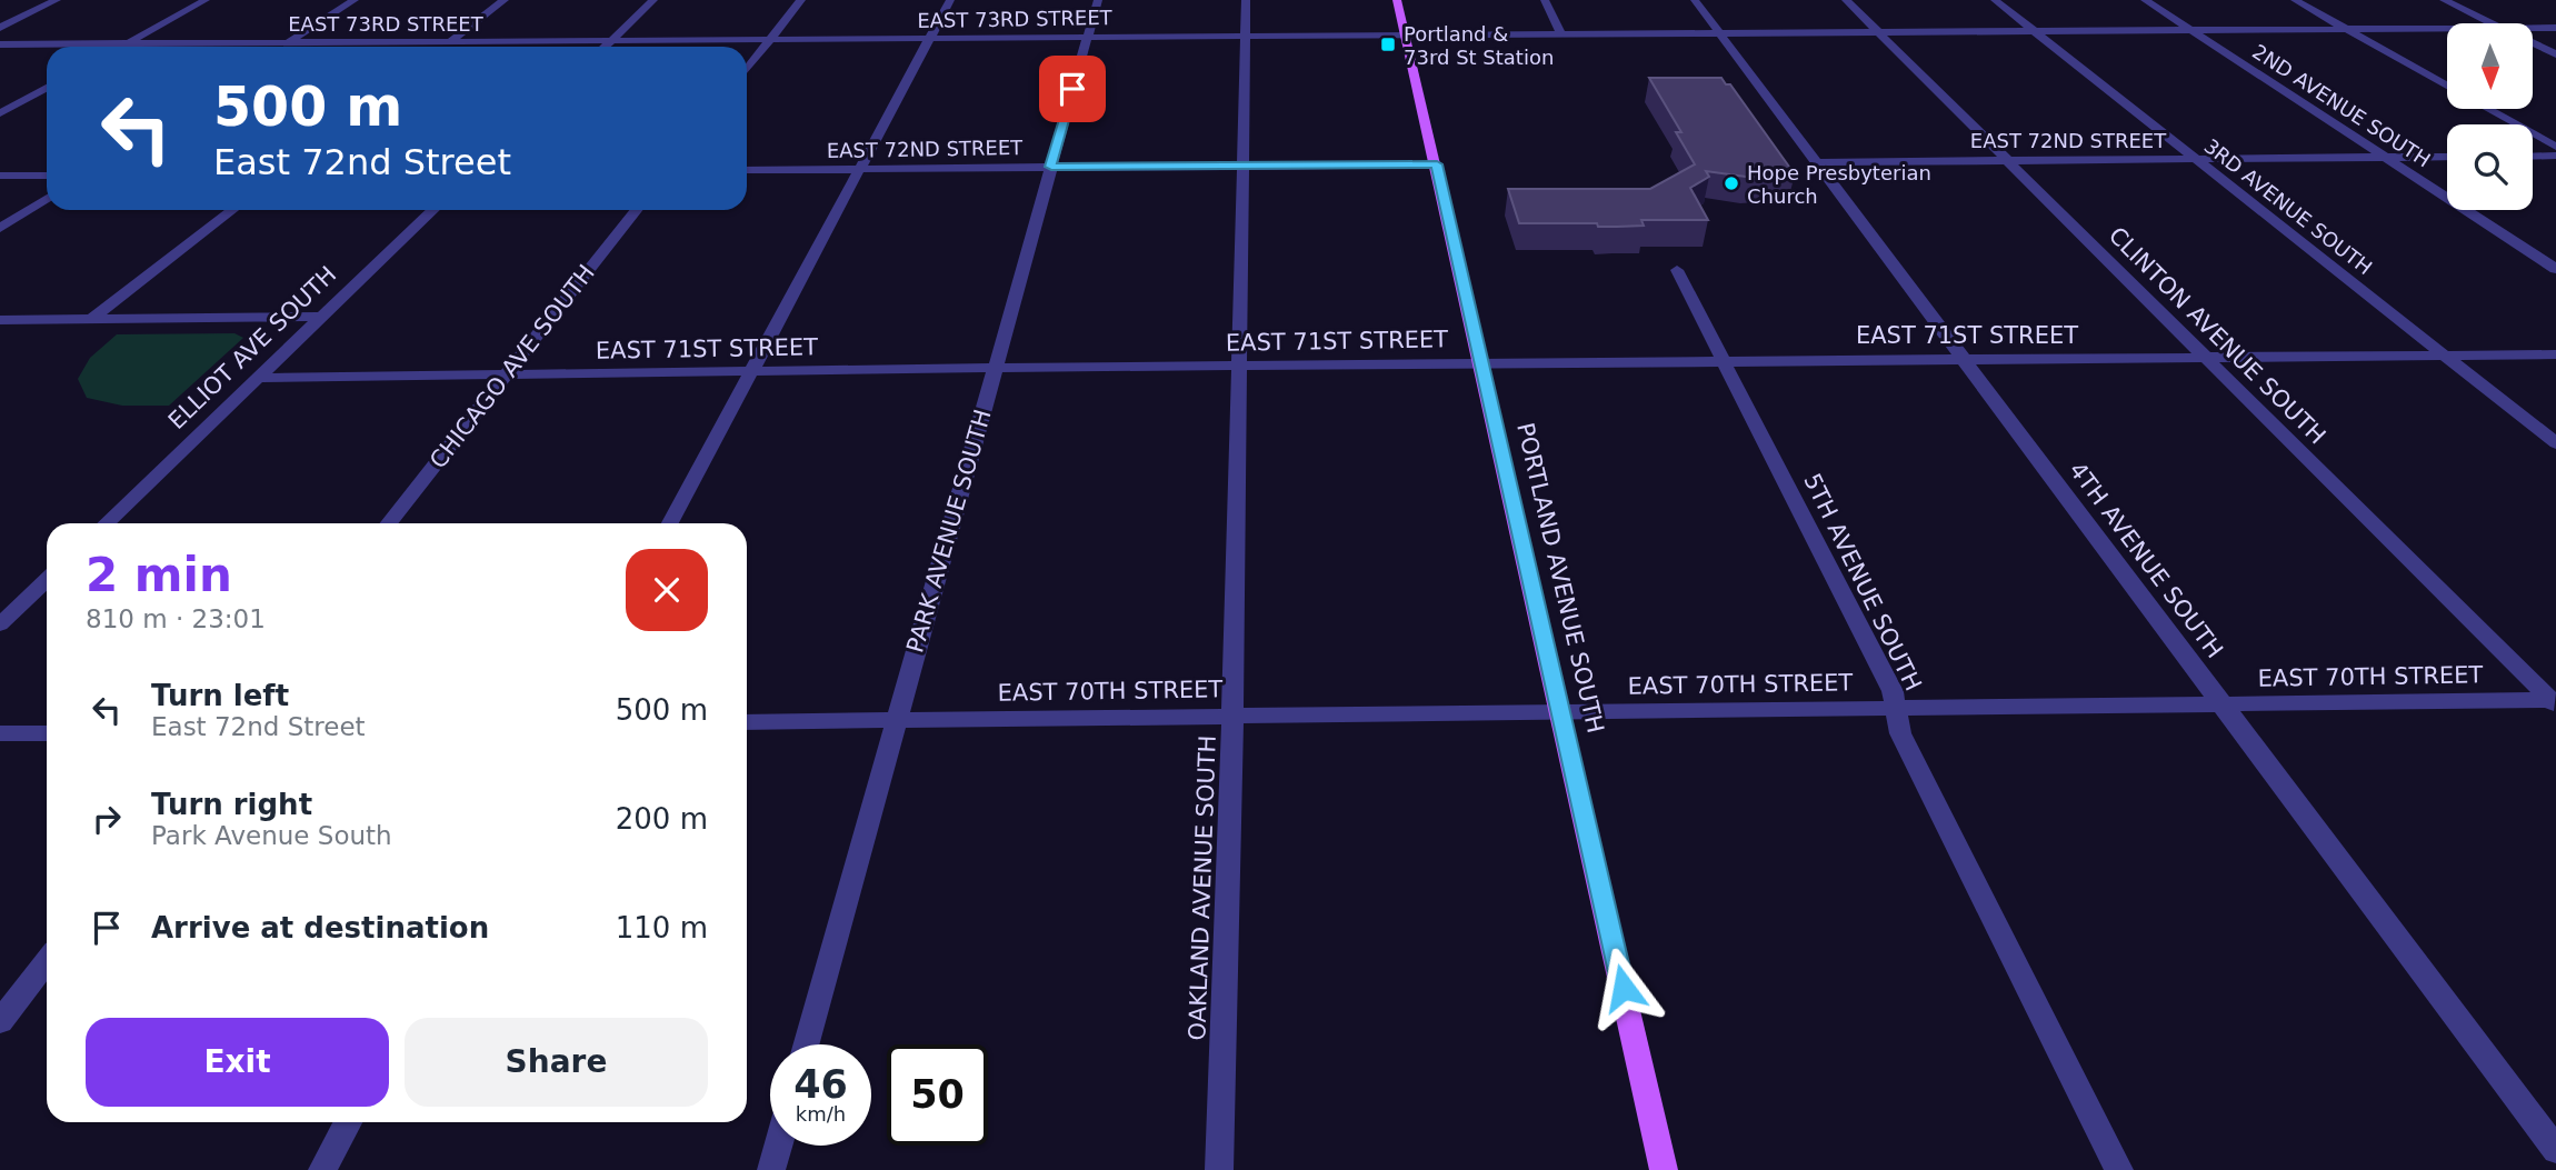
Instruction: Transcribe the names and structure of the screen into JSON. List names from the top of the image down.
{
  "streets": {
    "main road": ["PORTLAND AVENUE SOUTH"],
    "street": [
      "EAST 73RD STREET",
      "2ND AVENUE SOUTH",
      "EAST 72ND STREET",
      "3RD AVENUE SOUTH",
      "EAST 71ST STREET",
      "CLINTON AVENUE SOUTH",
      "ELLIOT AVE SOUTH",
      "CHICAGO AVE SOUTH",
      "PARK AVENUE SOUTH",
      "4TH AVENUE SOUTH",
      "5TH AVENUE SOUTH",
      "EAST 70TH STREET",
      "OAKLAND AVENUE SOUTH"
    ]
  },
  "crossings": [
    ["EAST 73RD STREET", "2ND AVENUE SOUTH"],
    ["EAST 73RD STREET", "3RD AVENUE SOUTH"],
    ["EAST 73RD STREET", "CLINTON AVENUE SOUTH"],
    ["EAST 73RD STREET", "PARK AVENUE SOUTH"],
    ["EAST 73RD STREET", "4TH AVENUE SOUTH"],
    ["EAST 73RD STREET", "PORTLAND AVENUE SOUTH"],
    ["EAST 73RD STREET", "OAKLAND AVENUE SOUTH"],
    ["2ND AVENUE SOUTH", "EAST 72ND STREET"],
    ["EAST 72ND STREET", "3RD AVENUE SOUTH"],
    ["EAST 72ND STREET", "CLINTON AVENUE SOUTH"],
    ["EAST 72ND STREET", "PARK AVENUE SOUTH"],
    ["EAST 72ND STREET", "4TH AVENUE SOUTH"],
    ["EAST 72ND STREET", "PORTLAND AVENUE SOUTH"],
    ["EAST 72ND STREET", "OAKLAND AVENUE SOUTH"],
    ["3RD AVENUE SOUTH", "EAST 71ST STREET"],
    ["EAST 71ST STREET", "CLINTON AVENUE SOUTH"],
    ["EAST 71ST STREET", "ELLIOT AVE SOUTH"],
    ["EAST 71ST STREET", "CHICAGO AVE SOUTH"],
    ["EAST 71ST STREET", "PARK AVENUE SOUTH"],
    ["EAST 71ST STREET", "4TH AVENUE SOUTH"],
    ["EAST 71ST STREET", "PORTLAND AVENUE SOUTH"],
    ["EAST 71ST STREET", "5TH AVENUE SOUTH"],
    ["EAST 71ST STREET", "OAKLAND AVENUE SOUTH"],
    ["CLINTON AVENUE SOUTH", "EAST 70TH STREET"],
    ["PARK AVENUE SOUTH", "EAST 70TH STREET"],
    ["4TH AVENUE SOUTH", "EAST 70TH STREET"],
    ["PORTLAND AVENUE SOUTH", "EAST 70TH STREET"],
    ["5TH AVENUE SOUTH", "EAST 70TH STREET"],
    ["EAST 70TH STREET", "OAKLAND AVENUE SOUTH"]
  ],
  "places": {
    "transit": ["Portland & 73rd St Station"],
    "other": ["Hope Presbyterian Church"]
  },
  "north": "bottom",
  "page": {
    "turn": ["500 m", "East 72nd Street"],
    "heading": ["2 min", "810 m · 23:01"],
    "list": [
      {
        "name": "Turn left",
        "note": "East 72nd Street",
        "value": "500 m"
      },
      {
        "name": "Turn right",
        "note": "Park Avenue South",
        "value": "200 m"
      },
      {
        "name": "Arrive at destination",
        "value": "110 m"
      }
    ],
    "buttons": ["Exit", "Share"],
    "speed": "46 km/h",
    "limit": "50"
  }
}
